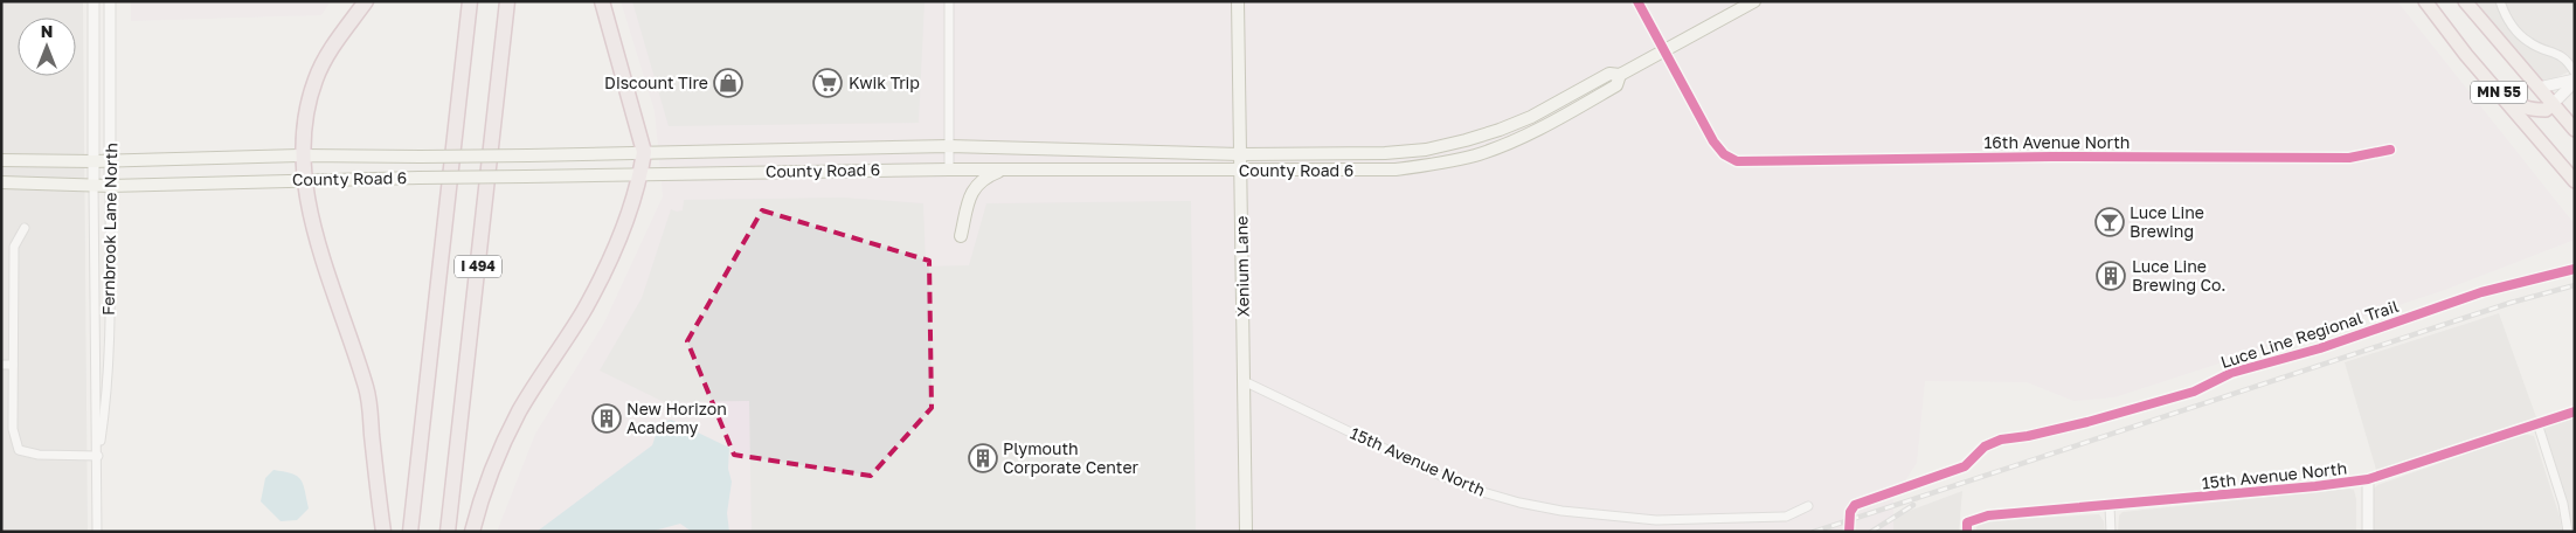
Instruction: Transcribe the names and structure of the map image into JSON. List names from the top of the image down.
{
  "streets": {
    "highway": ["MN 55", "I 494"],
    "main road": ["County Road 6", "Xenium Lane"],
    "street": ["16th Avenue North", "Fernbrook Lane North", "15th Avenue North"],
    "cycle path": ["Luce Line Regional Trail"]
  },
  "crossings": [
    ["16th Avenue North", "County Road 6"],
    ["County Road 6", "Fernbrook Lane North"],
    ["County Road 6", "Xenium Lane"],
    ["Xenium Lane", "15th Avenue North"]
  ],
  "places": {
    "shop": ["Discount Tire"],
    "supermarket": ["Kwik Trip"],
    "bar": ["Luce Line Brewing"],
    "building": ["Luce Line Brewing Co.", "New Horizon Academy", "Plymouth Corporate Center"]
  },
  "north": "top"
}
